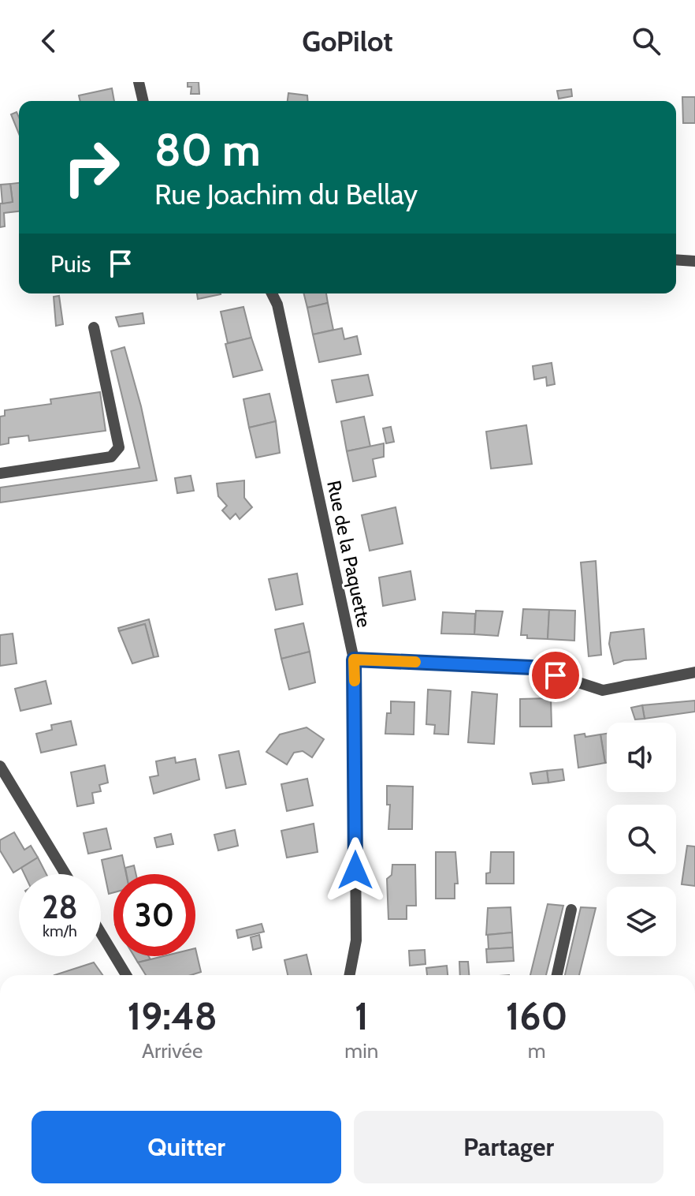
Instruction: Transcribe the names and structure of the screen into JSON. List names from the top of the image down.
{
  "streets": {
    "street": ["Rue de la Paquette"]
  },
  "page": {
    "header": "GoPilot",
    "turn": ["80 m", "Rue Joachim du Bellay"],
    "then": "Puis",
    "speed": "28 km/h",
    "limit": "30",
    "eta": [
      "19:48",
      "Arrivée",
      "1",
      "min",
      "160",
      "m"
    ],
    "buttons": ["Quitter", "Partager"]
  }
}
